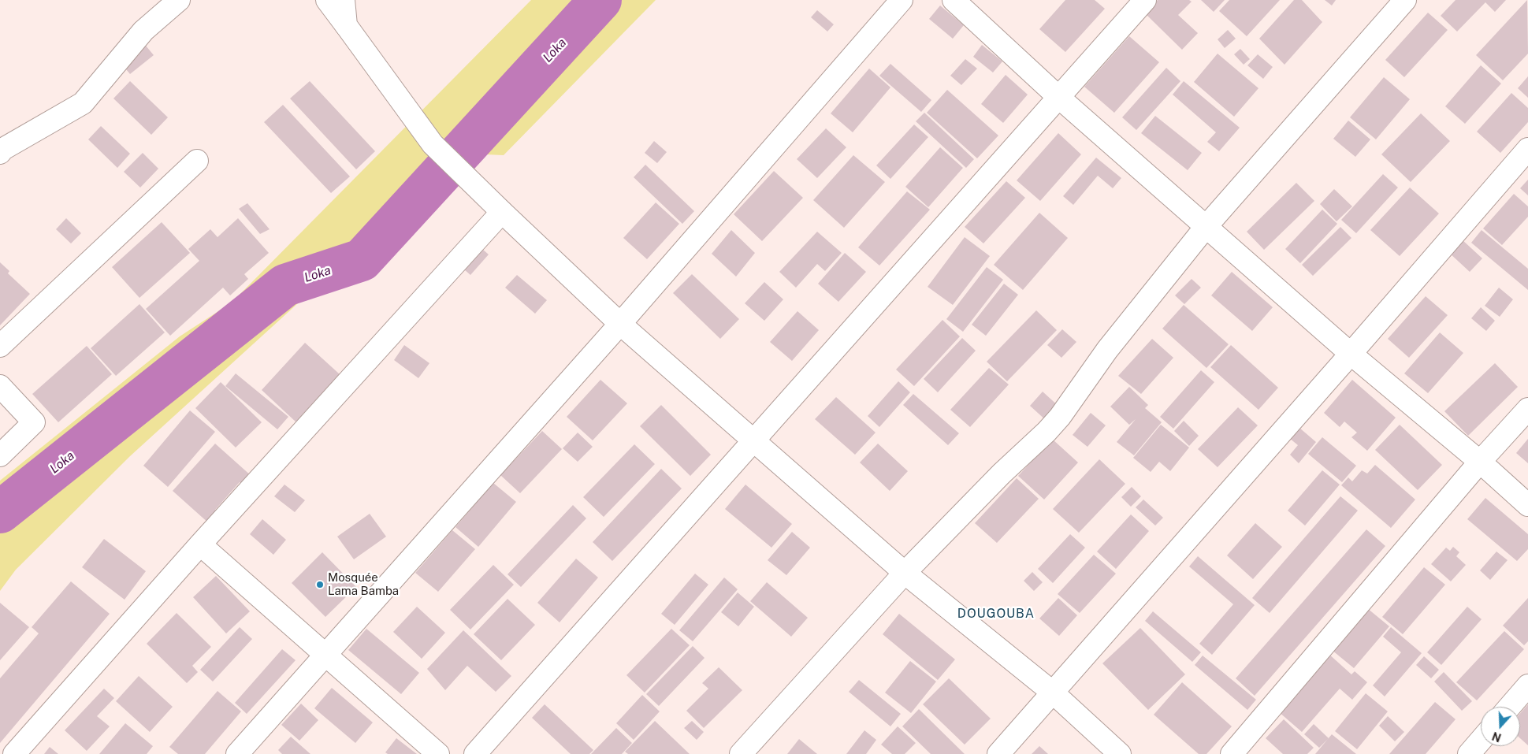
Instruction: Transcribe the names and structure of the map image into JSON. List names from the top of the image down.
{
  "districts": ["DOUGOUBA"],
  "water": ["Loka"],
  "places": ["Mosquée Lama Bamba"],
  "north": "bottom"
}
